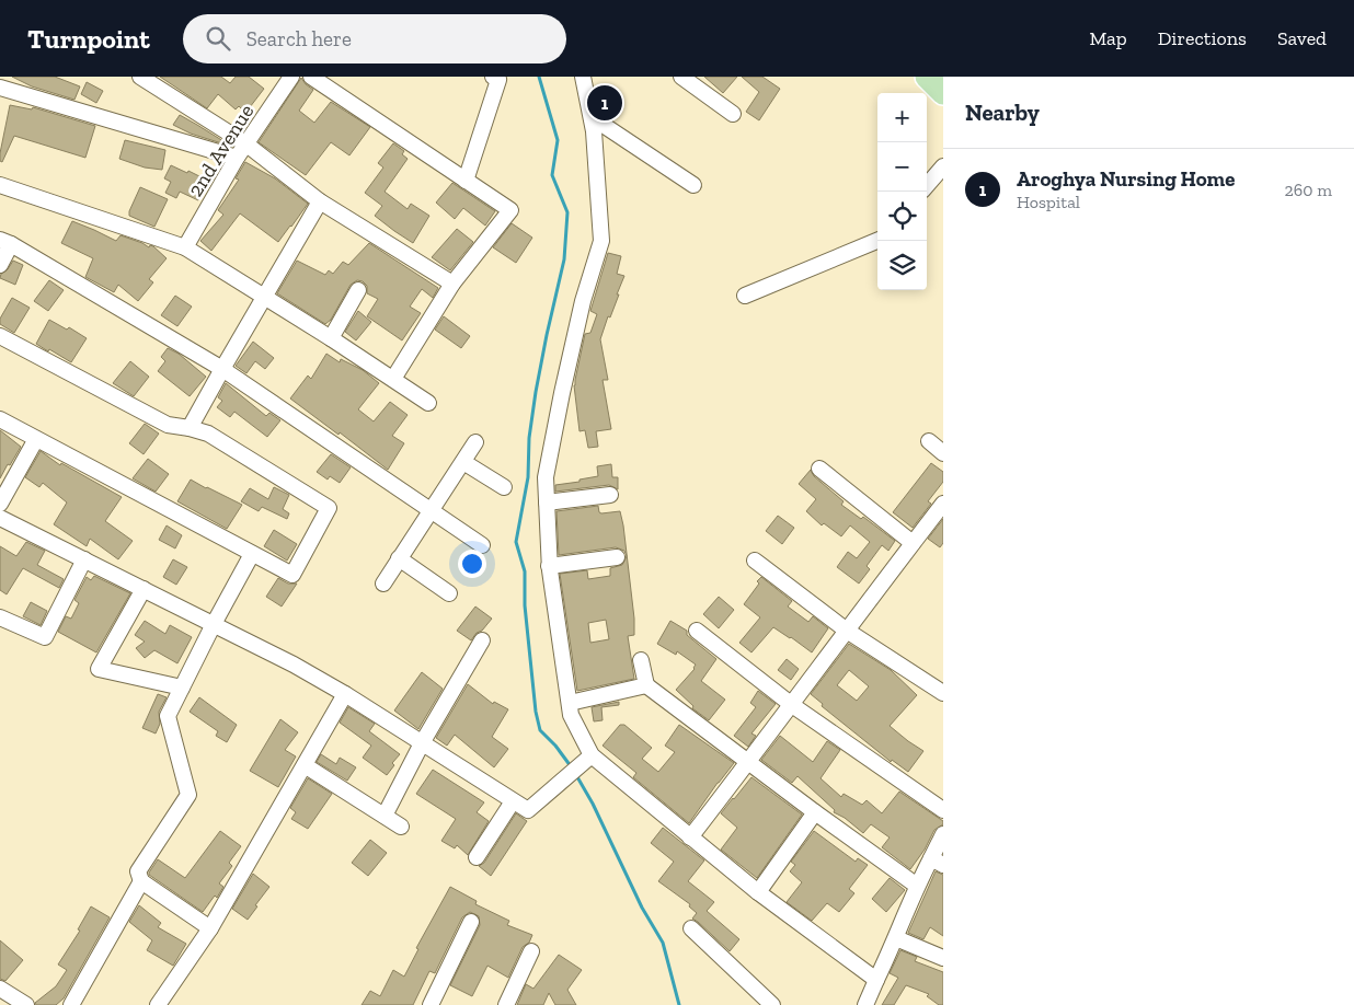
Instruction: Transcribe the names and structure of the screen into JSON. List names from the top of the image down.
{
  "streets": {
    "street": ["2nd Avenue"]
  },
  "page": {
    "header": "Turnpoint",
    "search": "Search here",
    "nav": ["Map", "Directions", "Saved"],
    "heading": "Nearby",
    "pins": "1",
    "map_buttons": ["+", "−"],
    "list": [
      {
        "mark": "1",
        "name": "Aroghya Nursing Home",
        "note": "Hospital",
        "value": "260 m"
      }
    ]
  }
}
